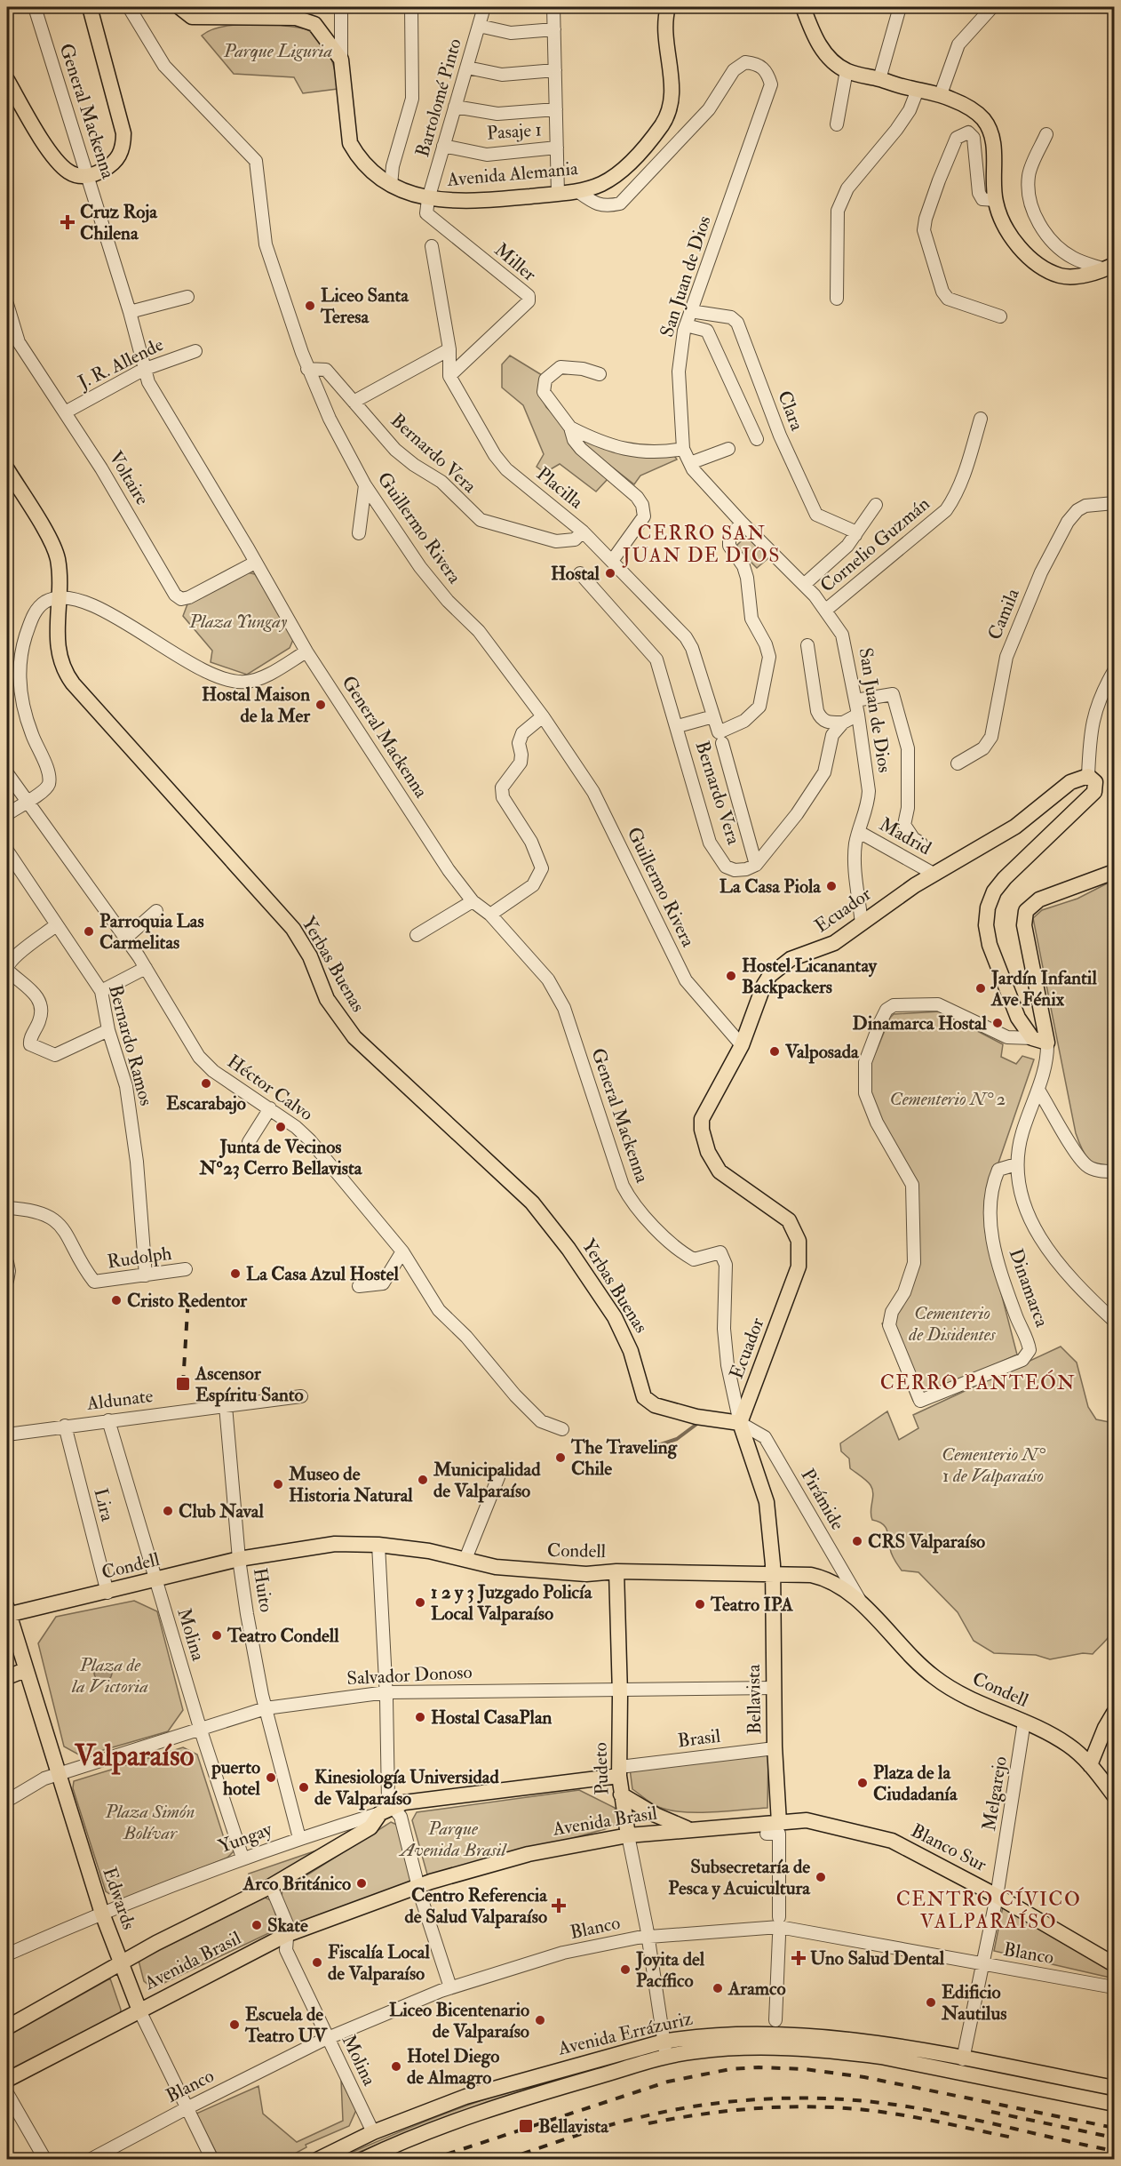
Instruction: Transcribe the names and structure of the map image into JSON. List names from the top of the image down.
{
  "streets": {
    "main road": [
      "Avenida Alemania",
      "Ecuador",
      "Yerbas Buenas",
      "Condell",
      "Bellavista",
      "Pudeto",
      "Avenida Brasil",
      "Blanco Sur",
      "Edwards",
      "Avenida Errázuriz"
    ],
    "street": [
      "Bartolomé Pinto",
      "General Mackenna",
      "Pasaje 1",
      "Miller",
      "San Juan de Dios",
      "J. R. Allende",
      "Clara",
      "Bernardo Vera",
      "Voltaire",
      "Placilla",
      "Guillermo Rivera",
      "Cornelio Guzmán",
      "Camila",
      "Madrid",
      "Bernardo Ramos",
      "Héctor Calvo",
      "Rudolph",
      "Dinamarca",
      "Aldunate",
      "Pirámide",
      "Lira",
      "Huito",
      "Molina",
      "Salvador Donoso",
      "Brasil",
      "Melgarejo",
      "Yungay",
      "Blanco"
    ]
  },
  "crossings": [
    ["Bartolomé Pinto", "Pasaje 1"],
    ["Bartolomé Pinto", "Avenida Alemania"],
    ["Bartolomé Pinto", "Miller"],
    ["General Mackenna", "J. R. Allende"],
    ["General Mackenna", "Voltaire"],
    ["General Mackenna", "Ecuador"],
    ["General Mackenna", "Yerbas Buenas"],
    ["General Mackenna", "Pirámide"],
    ["General Mackenna", "Bellavista"],
    ["Avenida Alemania", "Miller"],
    ["Avenida Alemania", "San Juan de Dios"],
    ["Miller", "Placilla"],
    ["San Juan de Dios", "Clara"],
    ["San Juan de Dios", "Cornelio Guzmán"],
    ["San Juan de Dios", "Madrid"],
    ["San Juan de Dios", "Ecuador"],
    ["J. R. Allende", "Voltaire"],
    ["Bernardo Vera", "Placilla"],
    ["Bernardo Vera", "Guillermo Rivera"],
    ["Guillermo Rivera", "Ecuador"],
    ["Madrid", "Ecuador"],
    ["Ecuador", "Yerbas Buenas"],
    ["Ecuador", "Pirámide"],
    ["Ecuador", "Bellavista"],
    ["Yerbas Buenas", "Pirámide"],
    ["Yerbas Buenas", "Bellavista"],
    ["Bernardo Ramos", "Rudolph"],
    ["Aldunate", "Lira"],
    ["Aldunate", "Huito"],
    ["Aldunate", "Molina"],
    ["Pirámide", "Condell"],
    ["Pirámide", "Bellavista"],
    ["Lira", "Condell"],
    ["Condell", "Huito"],
    ["Condell", "Molina"],
    ["Condell", "Bellavista"],
    ["Condell", "Pudeto"],
    ["Condell", "Melgarejo"],
    ["Condell", "Edwards"],
    ["Huito", "Salvador Donoso"],
    ["Huito", "Yungay"],
    ["Molina", "Salvador Donoso"],
    ["Molina", "Avenida Brasil"],
    ["Molina", "Yungay"],
    ["Molina", "Blanco"],
    ["Molina", "Avenida Errázuriz"],
    ["Salvador Donoso", "Bellavista"],
    ["Salvador Donoso", "Pudeto"],
    ["Salvador Donoso", "Edwards"],
    ["Bellavista", "Brasil"],
    ["Bellavista", "Avenida Brasil"],
    ["Bellavista", "Blanco Sur"],
    ["Brasil", "Pudeto"],
    ["Pudeto", "Avenida Brasil"],
    ["Pudeto", "Blanco"],
    ["Pudeto", "Avenida Errázuriz"],
    ["Melgarejo", "Blanco Sur"],
    ["Melgarejo", "Blanco"],
    ["Melgarejo", "Avenida Errázuriz"],
    ["Avenida Brasil", "Yungay"],
    ["Avenida Brasil", "Blanco Sur"],
    ["Avenida Brasil", "Edwards"],
    ["Yungay", "Edwards"],
    ["Edwards", "Blanco"]
  ],
  "districts": [
    "CERRO SAN JUAN DE DIOS",
    "CERRO PANTEÓN",
    "Valparaíso",
    "CENTRO CÍVICO VALPARAÍSO"
  ],
  "parks": [
    "Parque Liguria",
    "Plaza Yungay",
    "Cementerio N° 2",
    "Cementerio de Disidentes",
    "Cementerio N° 1 de Valparaíso",
    "Plaza de la Victoria",
    "Plaza Simón Bolívar",
    "Parque Avenida Brasil"
  ],
  "places": {
    "health": ["Cruz Roja Chilena", "Centro Referencia de Salud Valparaíso", "Uno Salud Dental"],
    "other": [
      "Liceo Santa Teresa",
      "Hostal",
      "Hostal Maison de la Mer",
      "La Casa Piola",
      "Parroquia Las Carmelitas",
      "Hostel Licanantay Backpackers",
      "Jardín Infantil Ave Fénix",
      "Dinamarca Hostal",
      "Valposada",
      "Escarabajo",
      "Junta de Vecinos Nº23 Cerro Bellavista",
      "La Casa Azul Hostel",
      "Cristo Redentor",
      "The Traveling Chile",
      "Municipalidad de Valparaíso",
      "Museo de Historia Natural",
      "Club Naval",
      "CRS Valparaíso",
      "1 2 y 3 Juzgado Policía Local Valparaíso",
      "Teatro IPA",
      "Teatro Condell",
      "Hostal CasaPlan",
      "puerto hotel",
      "Plaza de la Ciudadanía",
      "Kinesiología Universidad de Valparaíso",
      "Subsecretaría de Pesca y Acuicultura",
      "Arco Británico",
      "Skate",
      "Fiscalía Local de Valparaíso",
      "Joyita del Pacífico",
      "Aramco",
      "Edificio Nautilus",
      "Liceo Bicentenario de Valparaíso",
      "Escuela de Teatro UV",
      "Hotel Diego de Almagro"
    ],
    "transit": ["Ascensor Espíritu Santo", "Bellavista"]
  }
}
